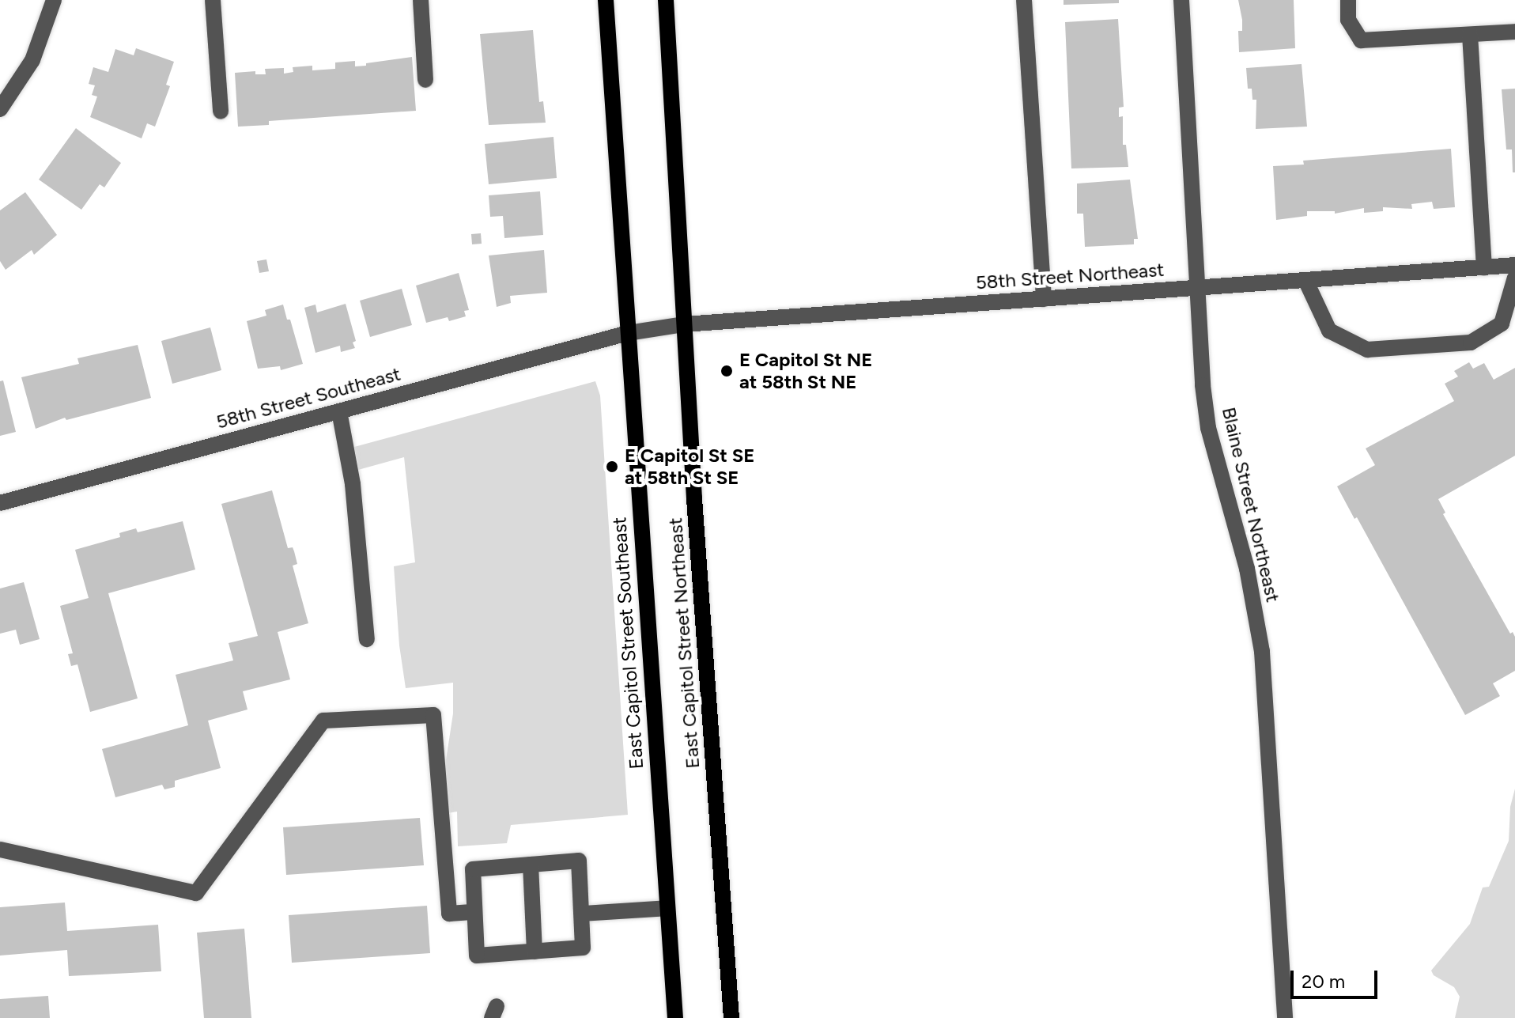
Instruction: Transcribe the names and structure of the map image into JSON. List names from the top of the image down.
{
  "streets": {
    "main road": ["East Capitol Street Southeast", "East Capitol Street Northeast"],
    "street": ["58th Street Northeast", "58th Street Southeast", "Blaine Street Northeast"]
  },
  "crossings": [
    ["58th Street Northeast", "58th Street Southeast"],
    ["58th Street Northeast", "Blaine Street Northeast"],
    ["58th Street Northeast", "East Capitol Street Southeast"],
    ["58th Street Northeast", "East Capitol Street Northeast"],
    ["58th Street Southeast", "East Capitol Street Southeast"]
  ],
  "places": ["E Capitol St NE at 58th St NE", "E Capitol St SE at 58th St SE"],
  "scale_bar": "20 m"
}
